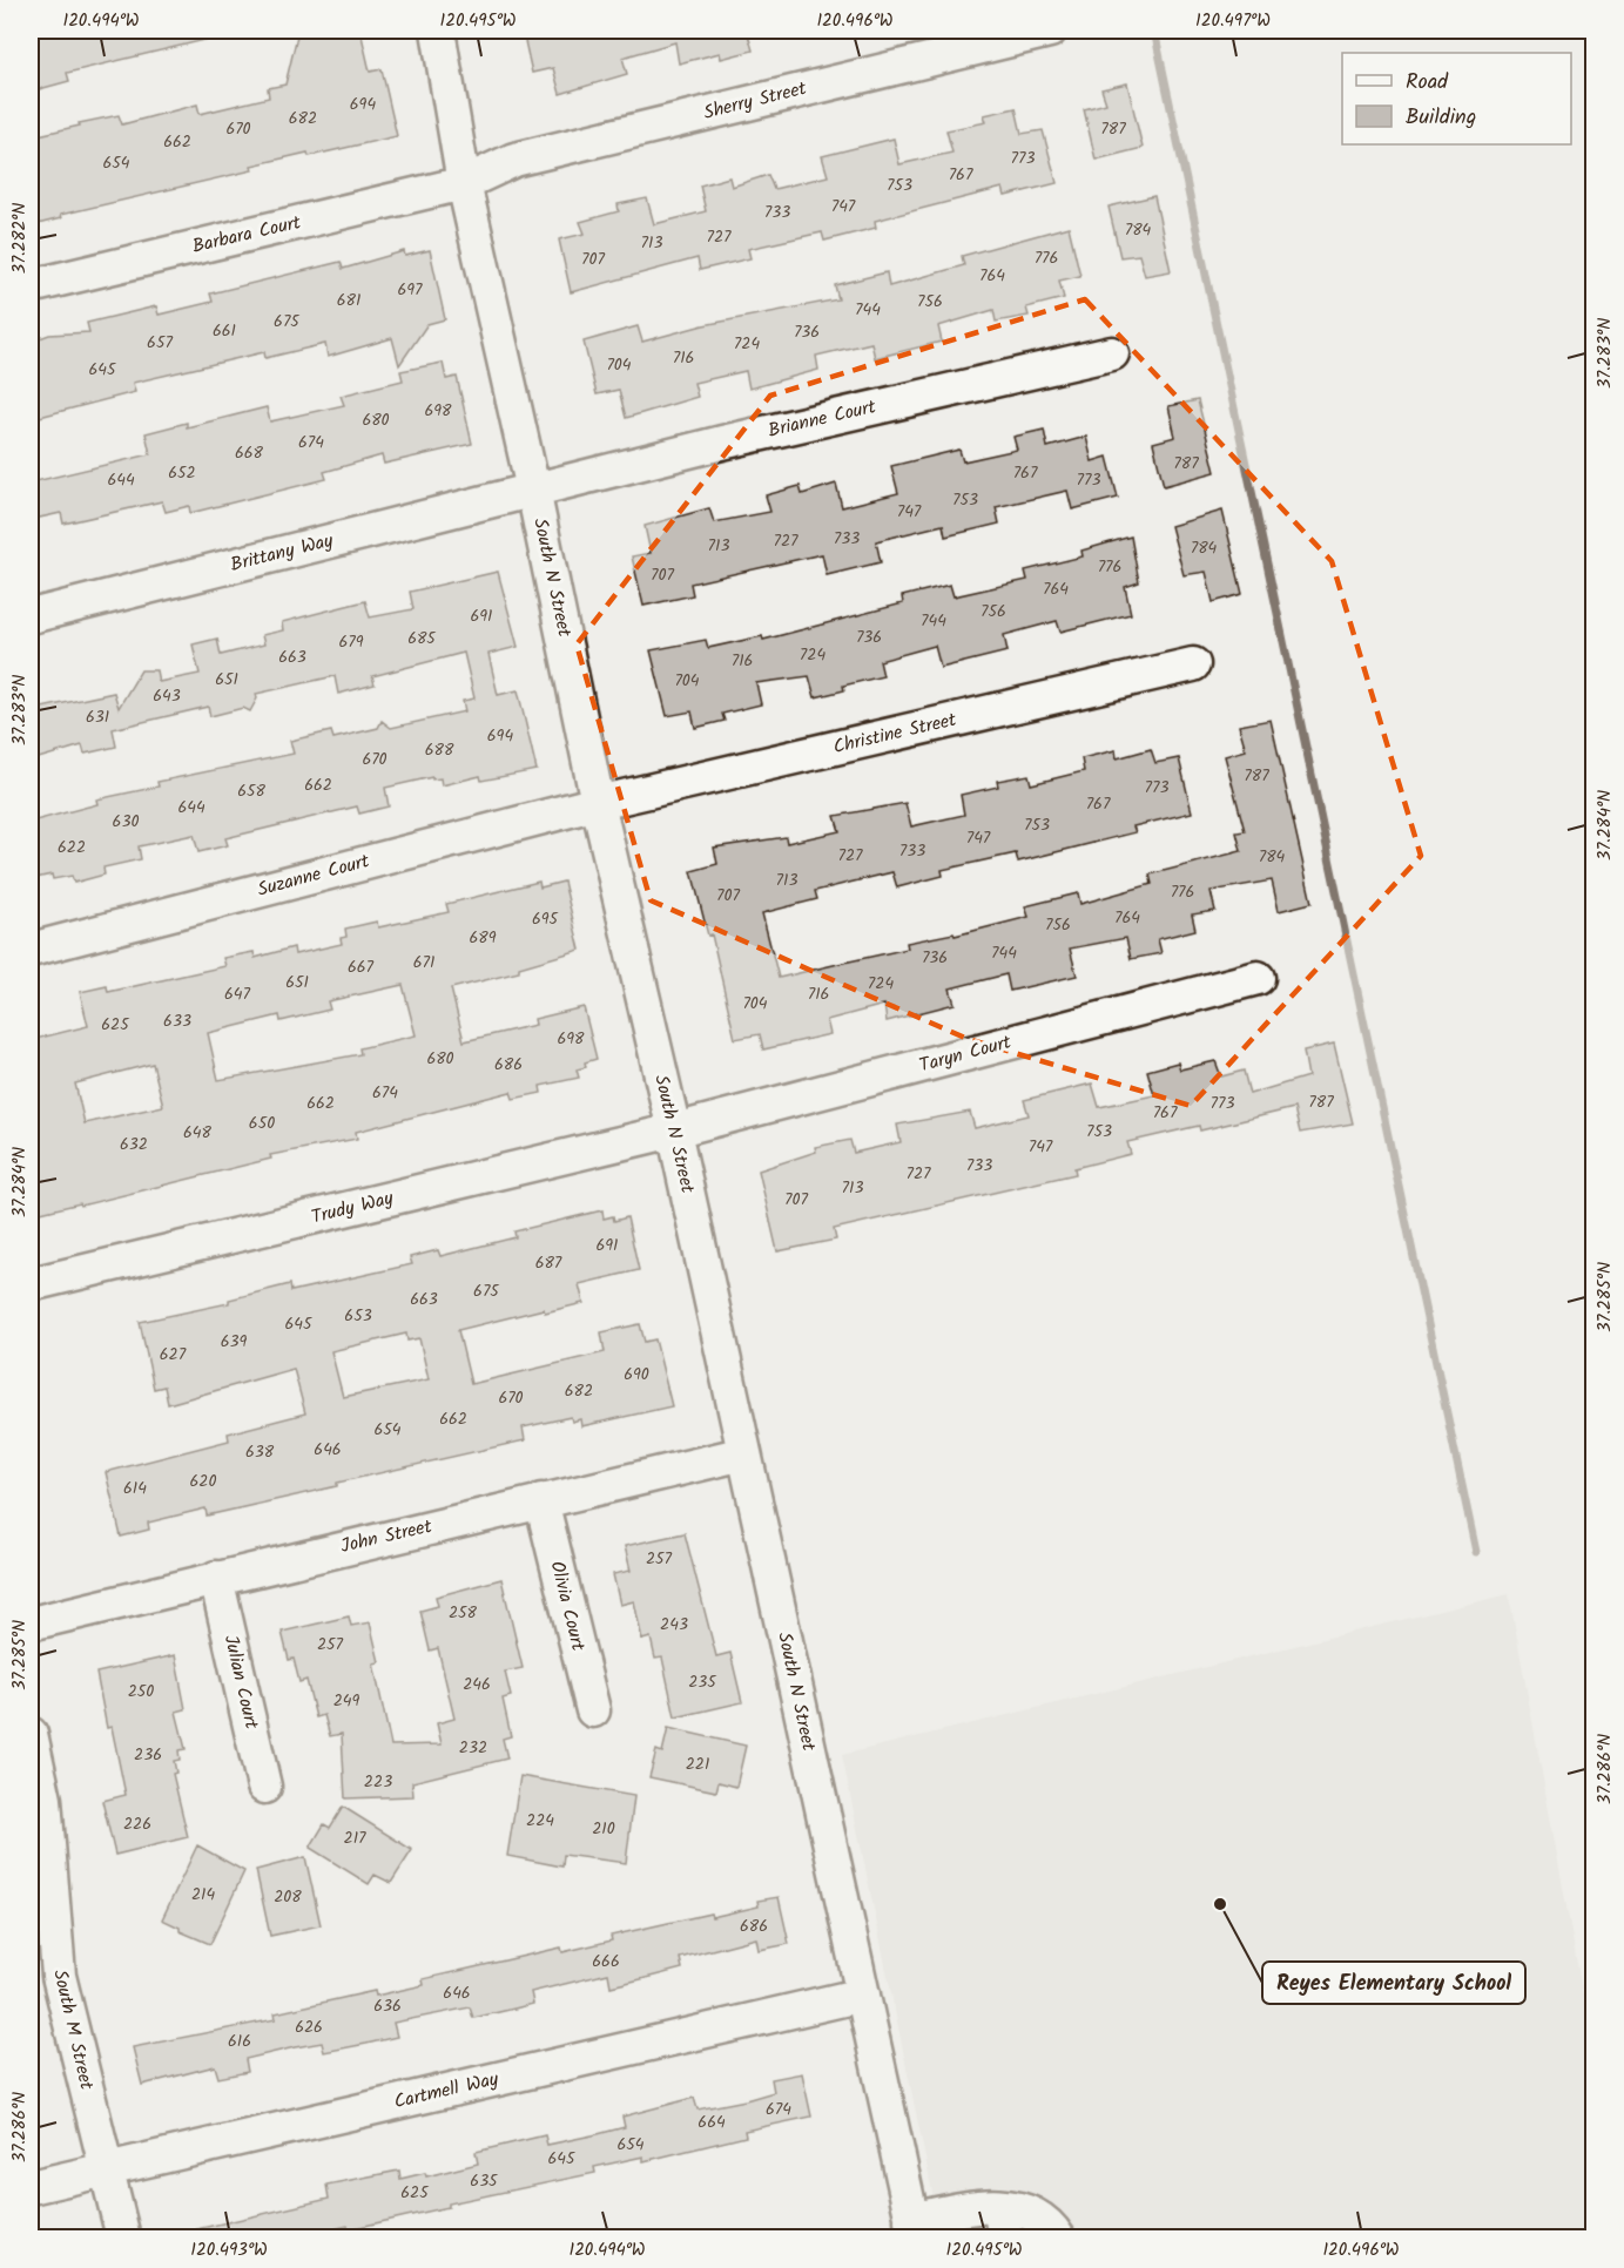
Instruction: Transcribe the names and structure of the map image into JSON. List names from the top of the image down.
{
  "streets": {
    "street": [
      "Sherry Street",
      "Barbara Court",
      "Brianne Court",
      "Brittany Way",
      "South N Street",
      "Christine Street",
      "Suzanne Court",
      "Taryn Court",
      "Trudy Way",
      "John Street",
      "Olivia Court",
      "Julian Court",
      "South M Street",
      "Cartmell Way"
    ]
  },
  "crossings": [
    ["Sherry Street", "Barbara Court"],
    ["Sherry Street", "South N Street"],
    ["Barbara Court", "South N Street"],
    ["Brianne Court", "Brittany Way"],
    ["Brianne Court", "South N Street"],
    ["Brittany Way", "South N Street"],
    ["South N Street", "Christine Street"],
    ["South N Street", "Suzanne Court"],
    ["South N Street", "Taryn Court"],
    ["South N Street", "Trudy Way"],
    ["South N Street", "John Street"],
    ["South N Street", "Cartmell Way"],
    ["Christine Street", "Suzanne Court"],
    ["Taryn Court", "Trudy Way"],
    ["John Street", "Olivia Court"],
    ["John Street", "Julian Court"],
    ["South M Street", "Cartmell Way"]
  ],
  "places": ["Reyes Elementary School"],
  "house_numbers": [
    "694",
    "682",
    "670",
    "787",
    "662",
    "773",
    "654",
    "767",
    "753",
    "747",
    "733",
    "784",
    "727",
    "713",
    "776",
    "707",
    "764",
    "697",
    "681",
    "756",
    "744",
    "675",
    "661",
    "736",
    "657",
    "724",
    "716",
    "704",
    "645",
    "698",
    "680",
    "674",
    "668",
    "787",
    "652",
    "767",
    "644",
    "773",
    "753",
    "747",
    "733",
    "727",
    "713",
    "784",
    "776",
    "707",
    "764",
    "756",
    "691",
    "744",
    "736",
    "685",
    "679",
    "724",
    "663",
    "716",
    "651",
    "704",
    "643",
    "631",
    "694",
    "688",
    "670",
    "787",
    "662",
    "773",
    "658",
    "767",
    "644",
    "630",
    "753",
    "747",
    "622",
    "733",
    "727",
    "784",
    "713",
    "776",
    "707",
    "764",
    "695",
    "756",
    "689",
    "744",
    "736",
    "671",
    "667",
    "651",
    "724",
    "647",
    "716",
    "704",
    "633",
    "625",
    "698",
    "680",
    "686",
    "674",
    "787",
    "662",
    "773",
    "767",
    "650",
    "753",
    "648",
    "632",
    "747",
    "733",
    "727",
    "713",
    "707",
    "691",
    "687",
    "675",
    "663",
    "653",
    "645",
    "639",
    "627",
    "690",
    "682",
    "670",
    "662",
    "654",
    "646",
    "638",
    "620",
    "614",
    "257",
    "258",
    "243",
    "257",
    "235",
    "246",
    "250",
    "249",
    "232",
    "236",
    "221",
    "223",
    "224",
    "226",
    "210",
    "217",
    "214",
    "208",
    "686",
    "666",
    "646",
    "636",
    "626",
    "616",
    "674",
    "664",
    "654",
    "645",
    "635",
    "625"
  ],
  "legend": ["Road", "Building"],
  "coordinates": [
    "120.494°W",
    "120.495°W",
    "120.496°W",
    "120.497°W",
    "37.282°N",
    "37.283°N",
    "37.284°N",
    "37.285°N",
    "37.286°N",
    "120.493°W"
  ]
}
